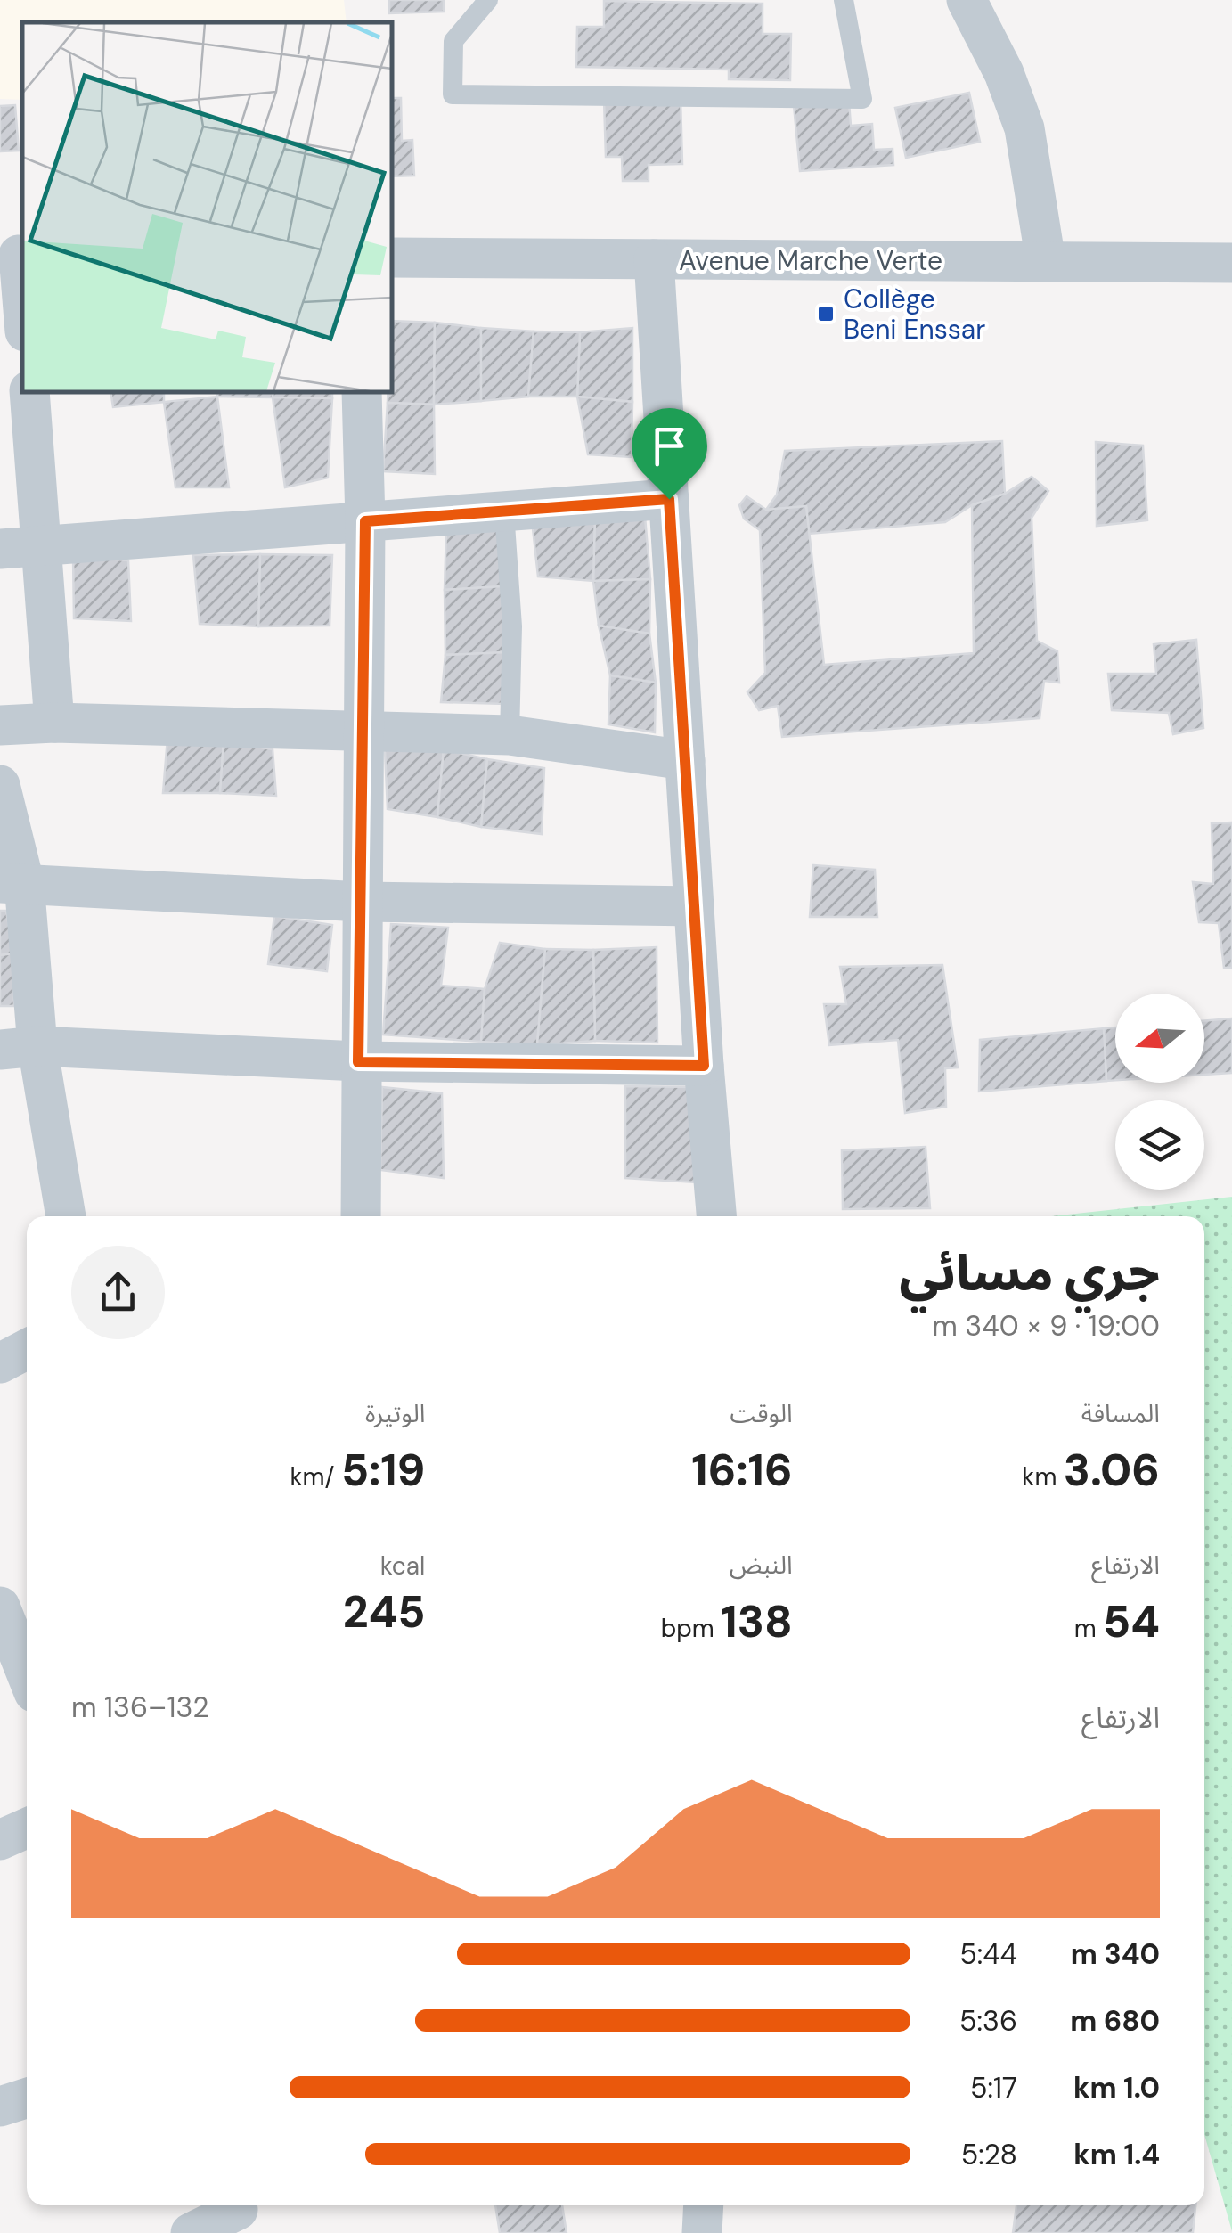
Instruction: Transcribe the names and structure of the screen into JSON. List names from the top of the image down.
{
  "streets": {
    "street": ["Avenue Marche Verte"]
  },
  "places": {
    "transit": ["Collège Beni Enssar"]
  },
  "north": "left",
  "page": {
    "heading": ["جري مسائي", "19:00 · 9 × 340 m"],
    "stats": [
      ["المسافة", "3.06 km"],
      ["الوقت", "16:16"],
      ["الوتيرة", "5:19 /km"],
      ["الارتفاع", "54 m"],
      ["النبض", "138 bpm"],
      ["kcal", "245"]
    ],
    "chart": ["الارتفاع", "132–136 m"],
    "list": [
      {
        "name": "340 m",
        "note": "5:44"
      },
      {
        "name": "680 m",
        "note": "5:36"
      },
      {
        "name": "1.0 km",
        "note": "5:17"
      },
      {
        "name": "1.4 km",
        "note": "5:28"
      }
    ]
  }
}
